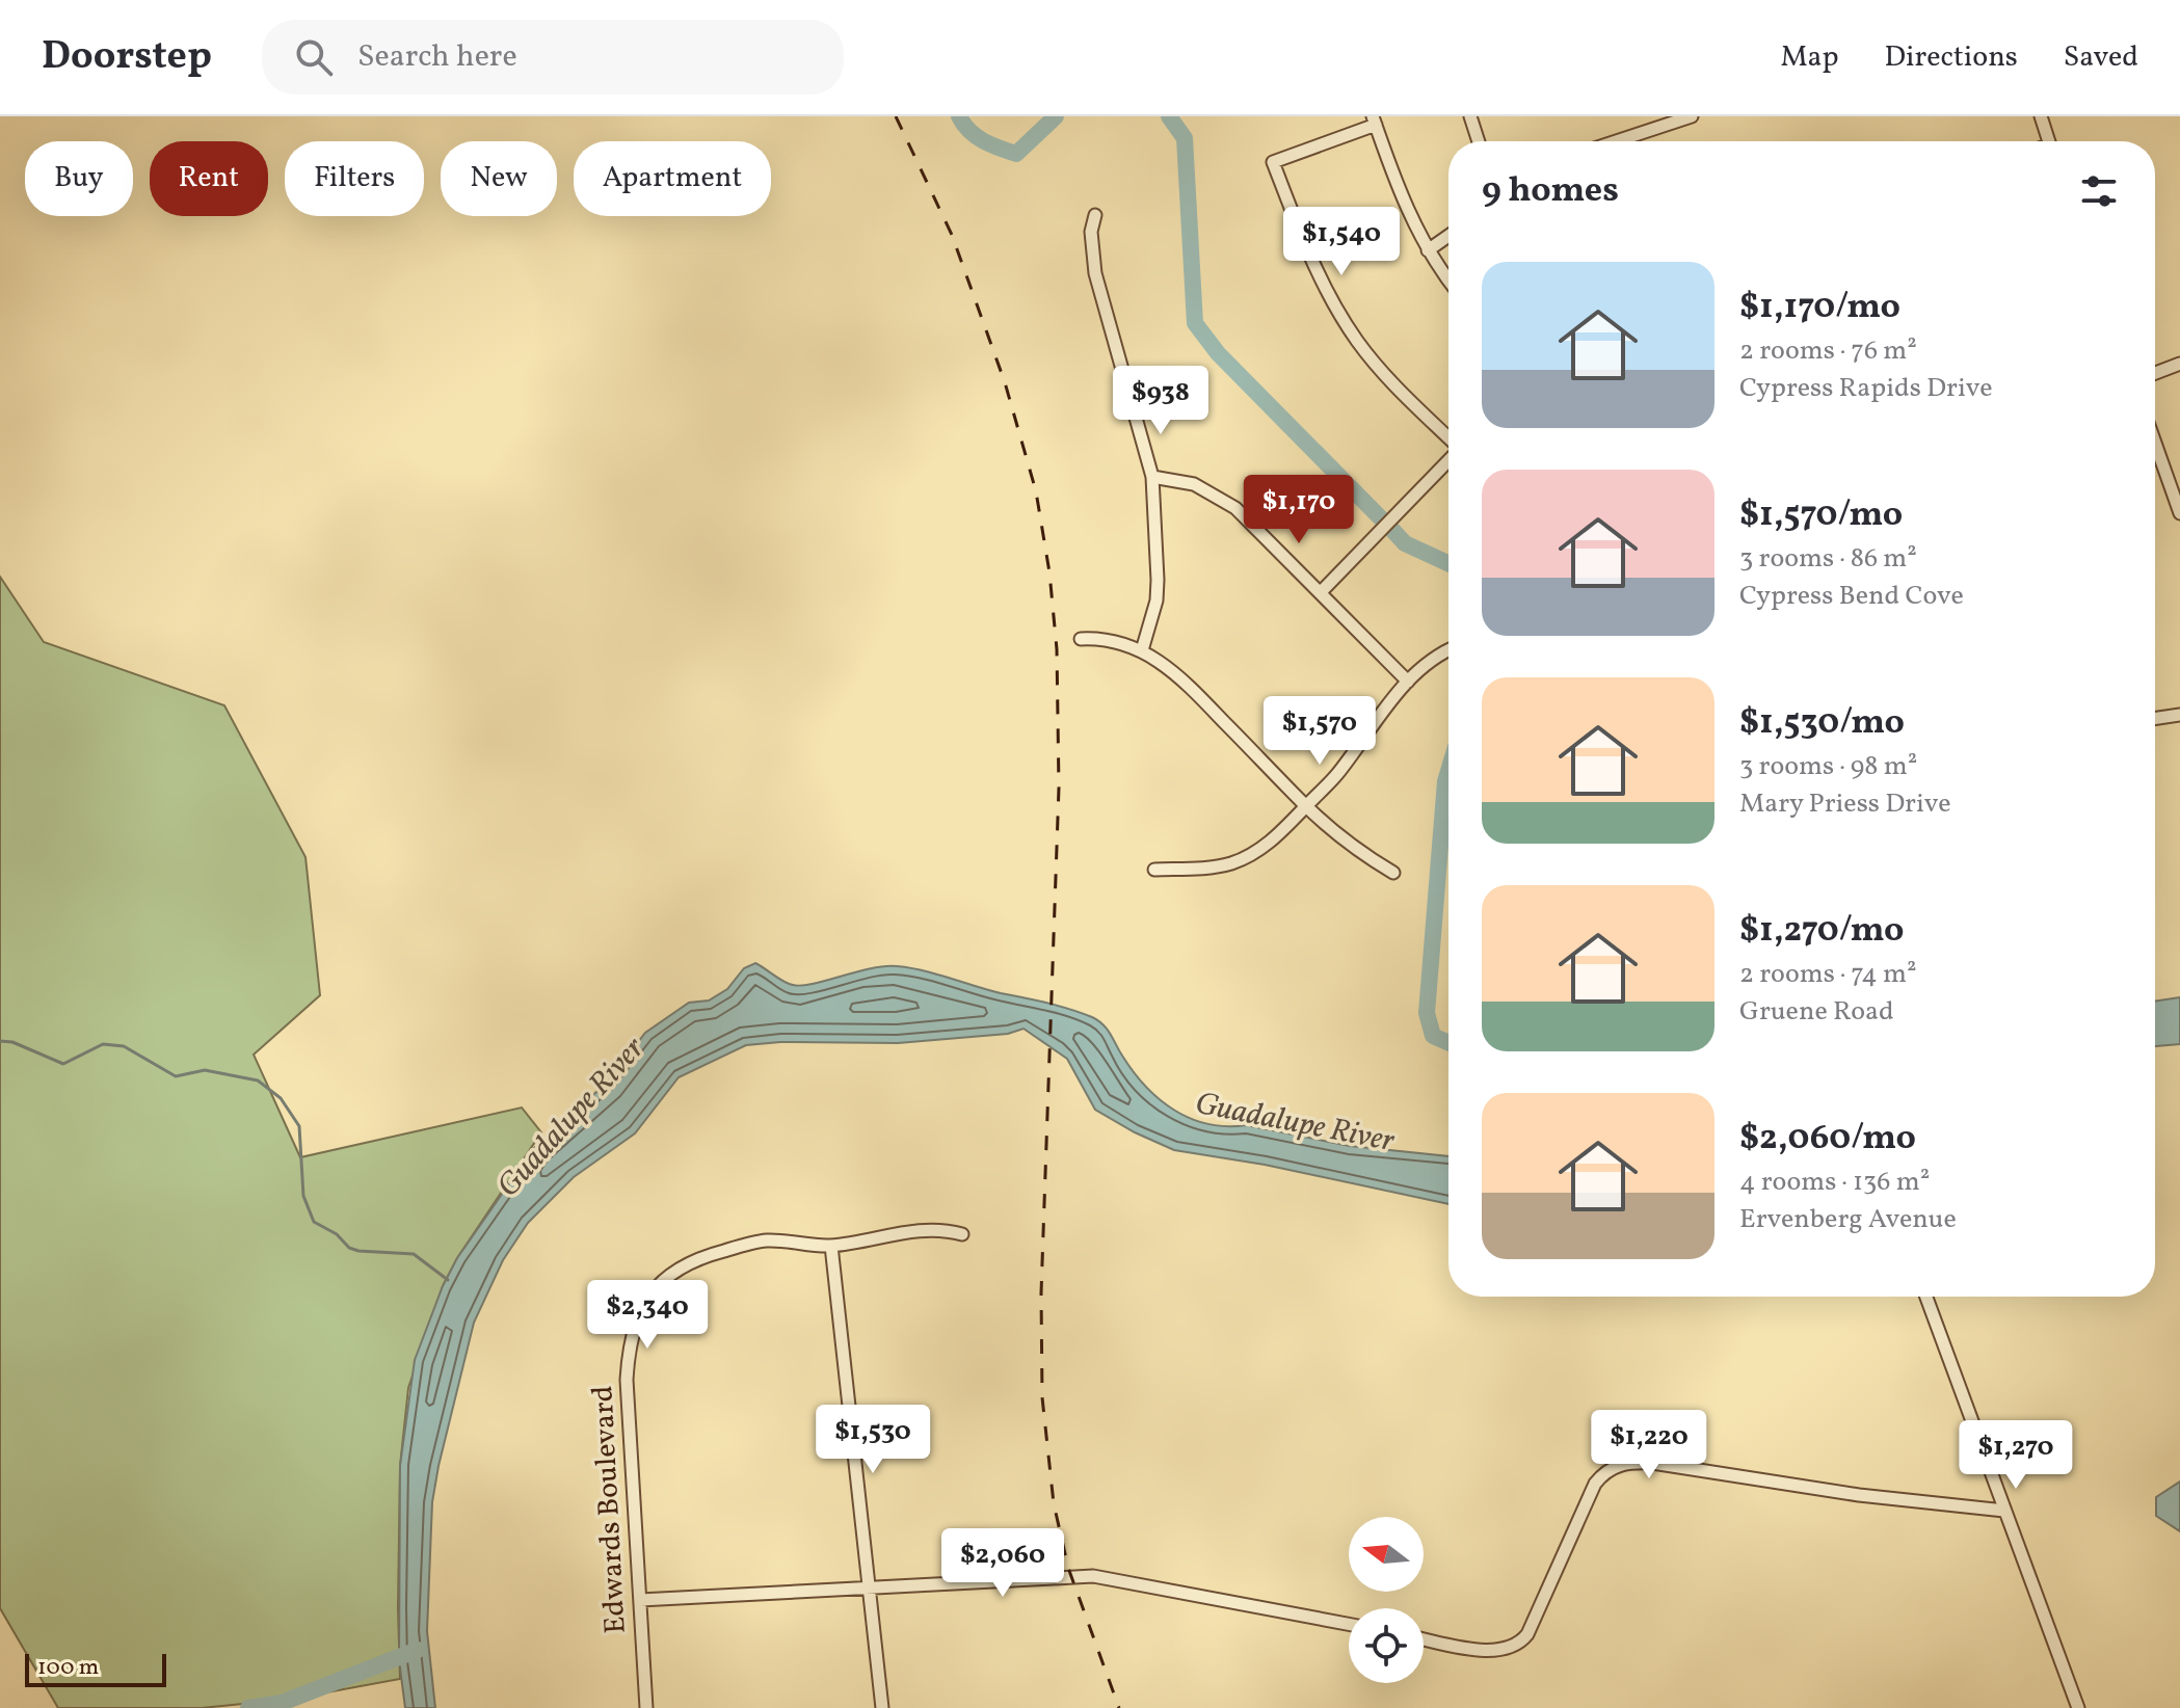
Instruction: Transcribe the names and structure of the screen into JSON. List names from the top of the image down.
{
  "streets": {
    "street": ["Edwards Boulevard"]
  },
  "water": ["Guadalupe River"],
  "scale_bar": "100 m",
  "north": "left",
  "page": {
    "header": "Doorstep",
    "search": "Search here",
    "nav": ["Map", "Directions", "Saved"],
    "chip": [
      "Buy",
      "Rent",
      "Filters",
      "New",
      "Apartment"
    ],
    "heading": "9 homes",
    "price": [
      "$1,540",
      "$938",
      "$1,170",
      "$1,570",
      "$2,340",
      "$1,530",
      "$1,220",
      "$1,270",
      "$2,060"
    ],
    "list": [
      {
        "name": "$1,170/mo",
        "note": "2 rooms · 76 m² · Cypress Rapids Drive"
      },
      {
        "name": "$1,570/mo",
        "note": "3 rooms · 86 m² · Cypress Bend Cove"
      },
      {
        "name": "$1,530/mo",
        "note": "3 rooms · 98 m² · Mary Priess Drive"
      },
      {
        "name": "$1,270/mo",
        "note": "2 rooms · 74 m² · Gruene Road"
      },
      {
        "name": "$2,060/mo",
        "note": "4 rooms · 136 m² · Ervenberg Avenue"
      }
    ],
    "scale": "100 m"
  }
}
